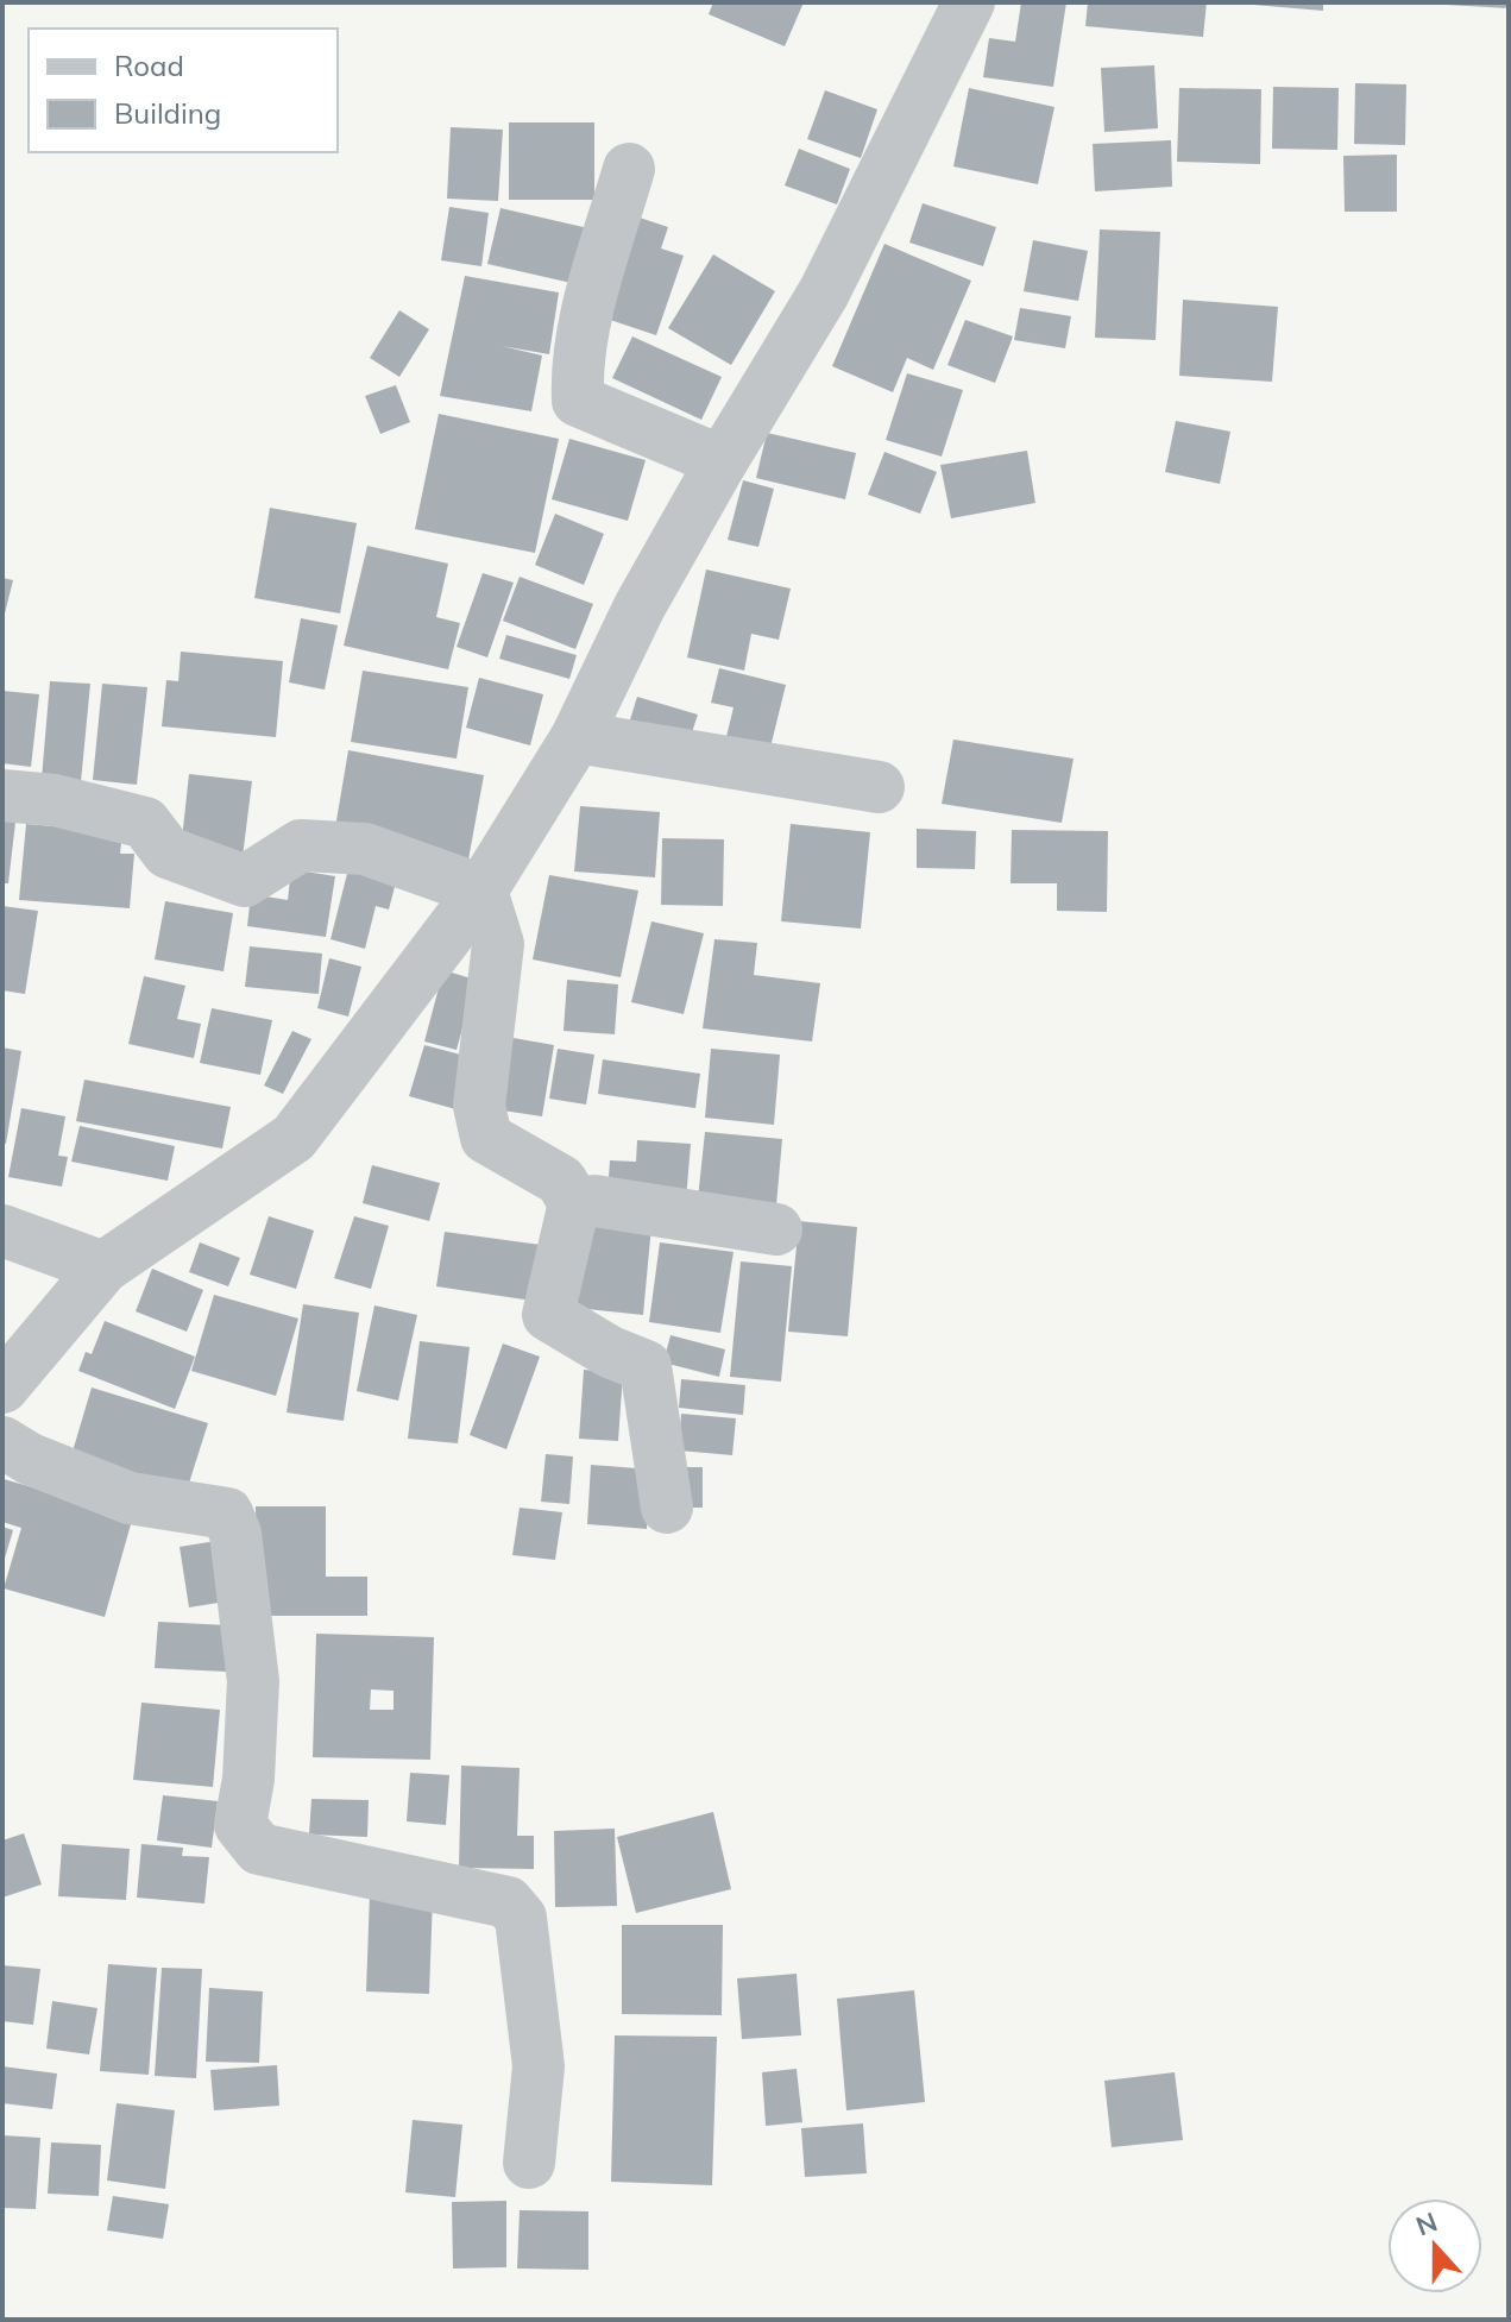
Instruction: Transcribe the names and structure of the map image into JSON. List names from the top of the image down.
{
  "legend": ["Road", "Building"],
  "north": "top"
}
